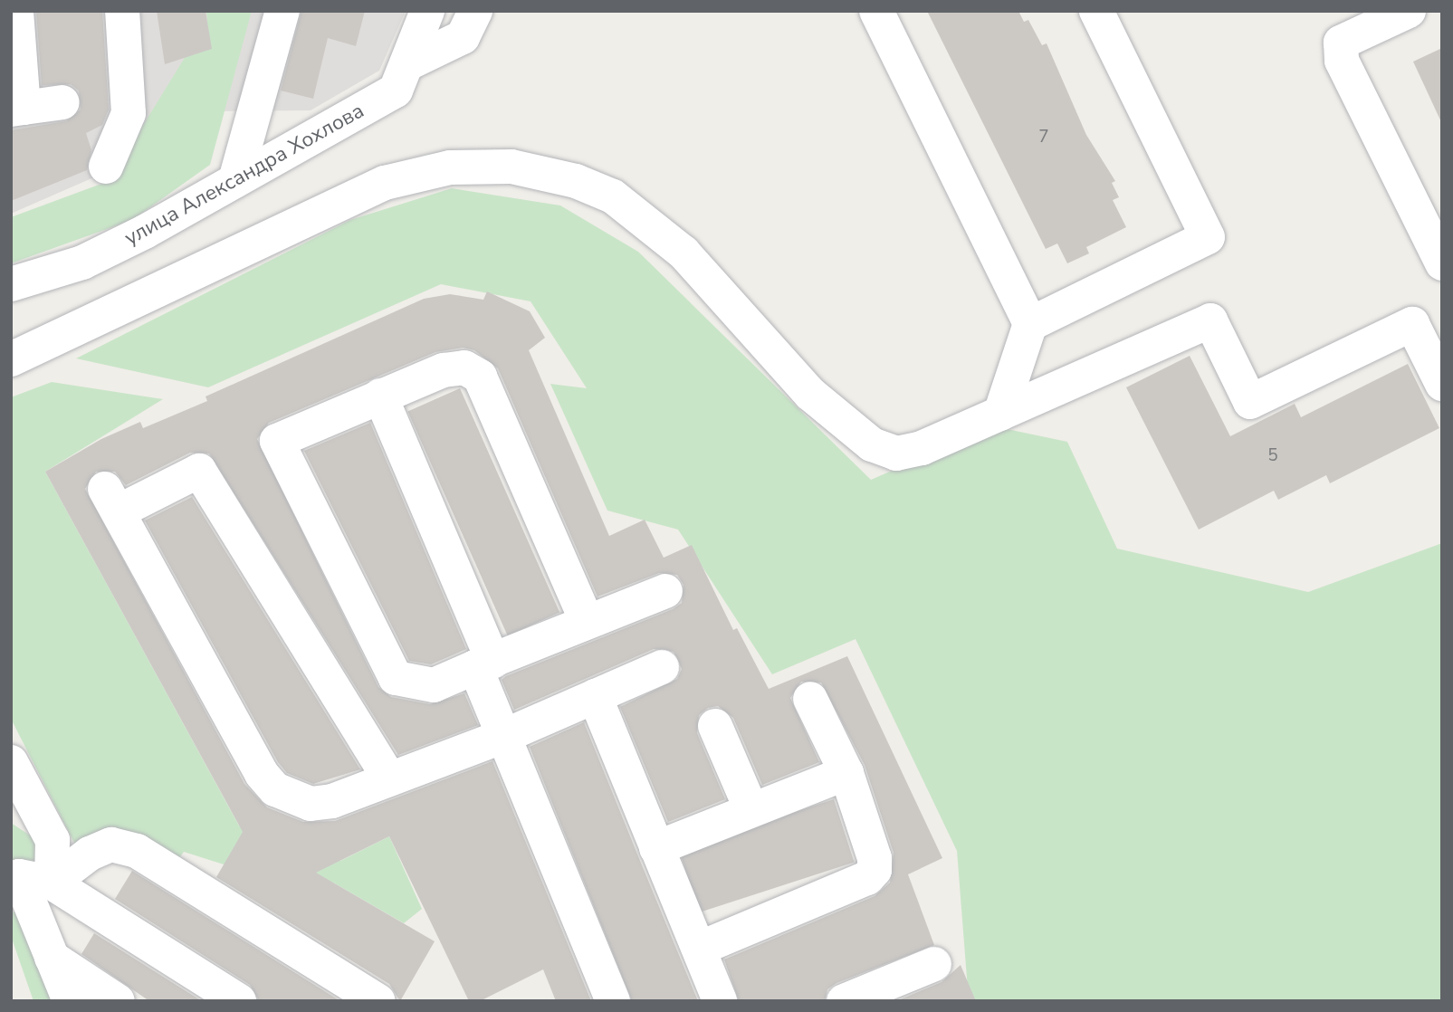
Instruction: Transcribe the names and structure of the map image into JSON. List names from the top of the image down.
{
  "streets": {
    "street": ["улица Александра Хохлова"]
  },
  "house_numbers": ["7", "5"]
}
